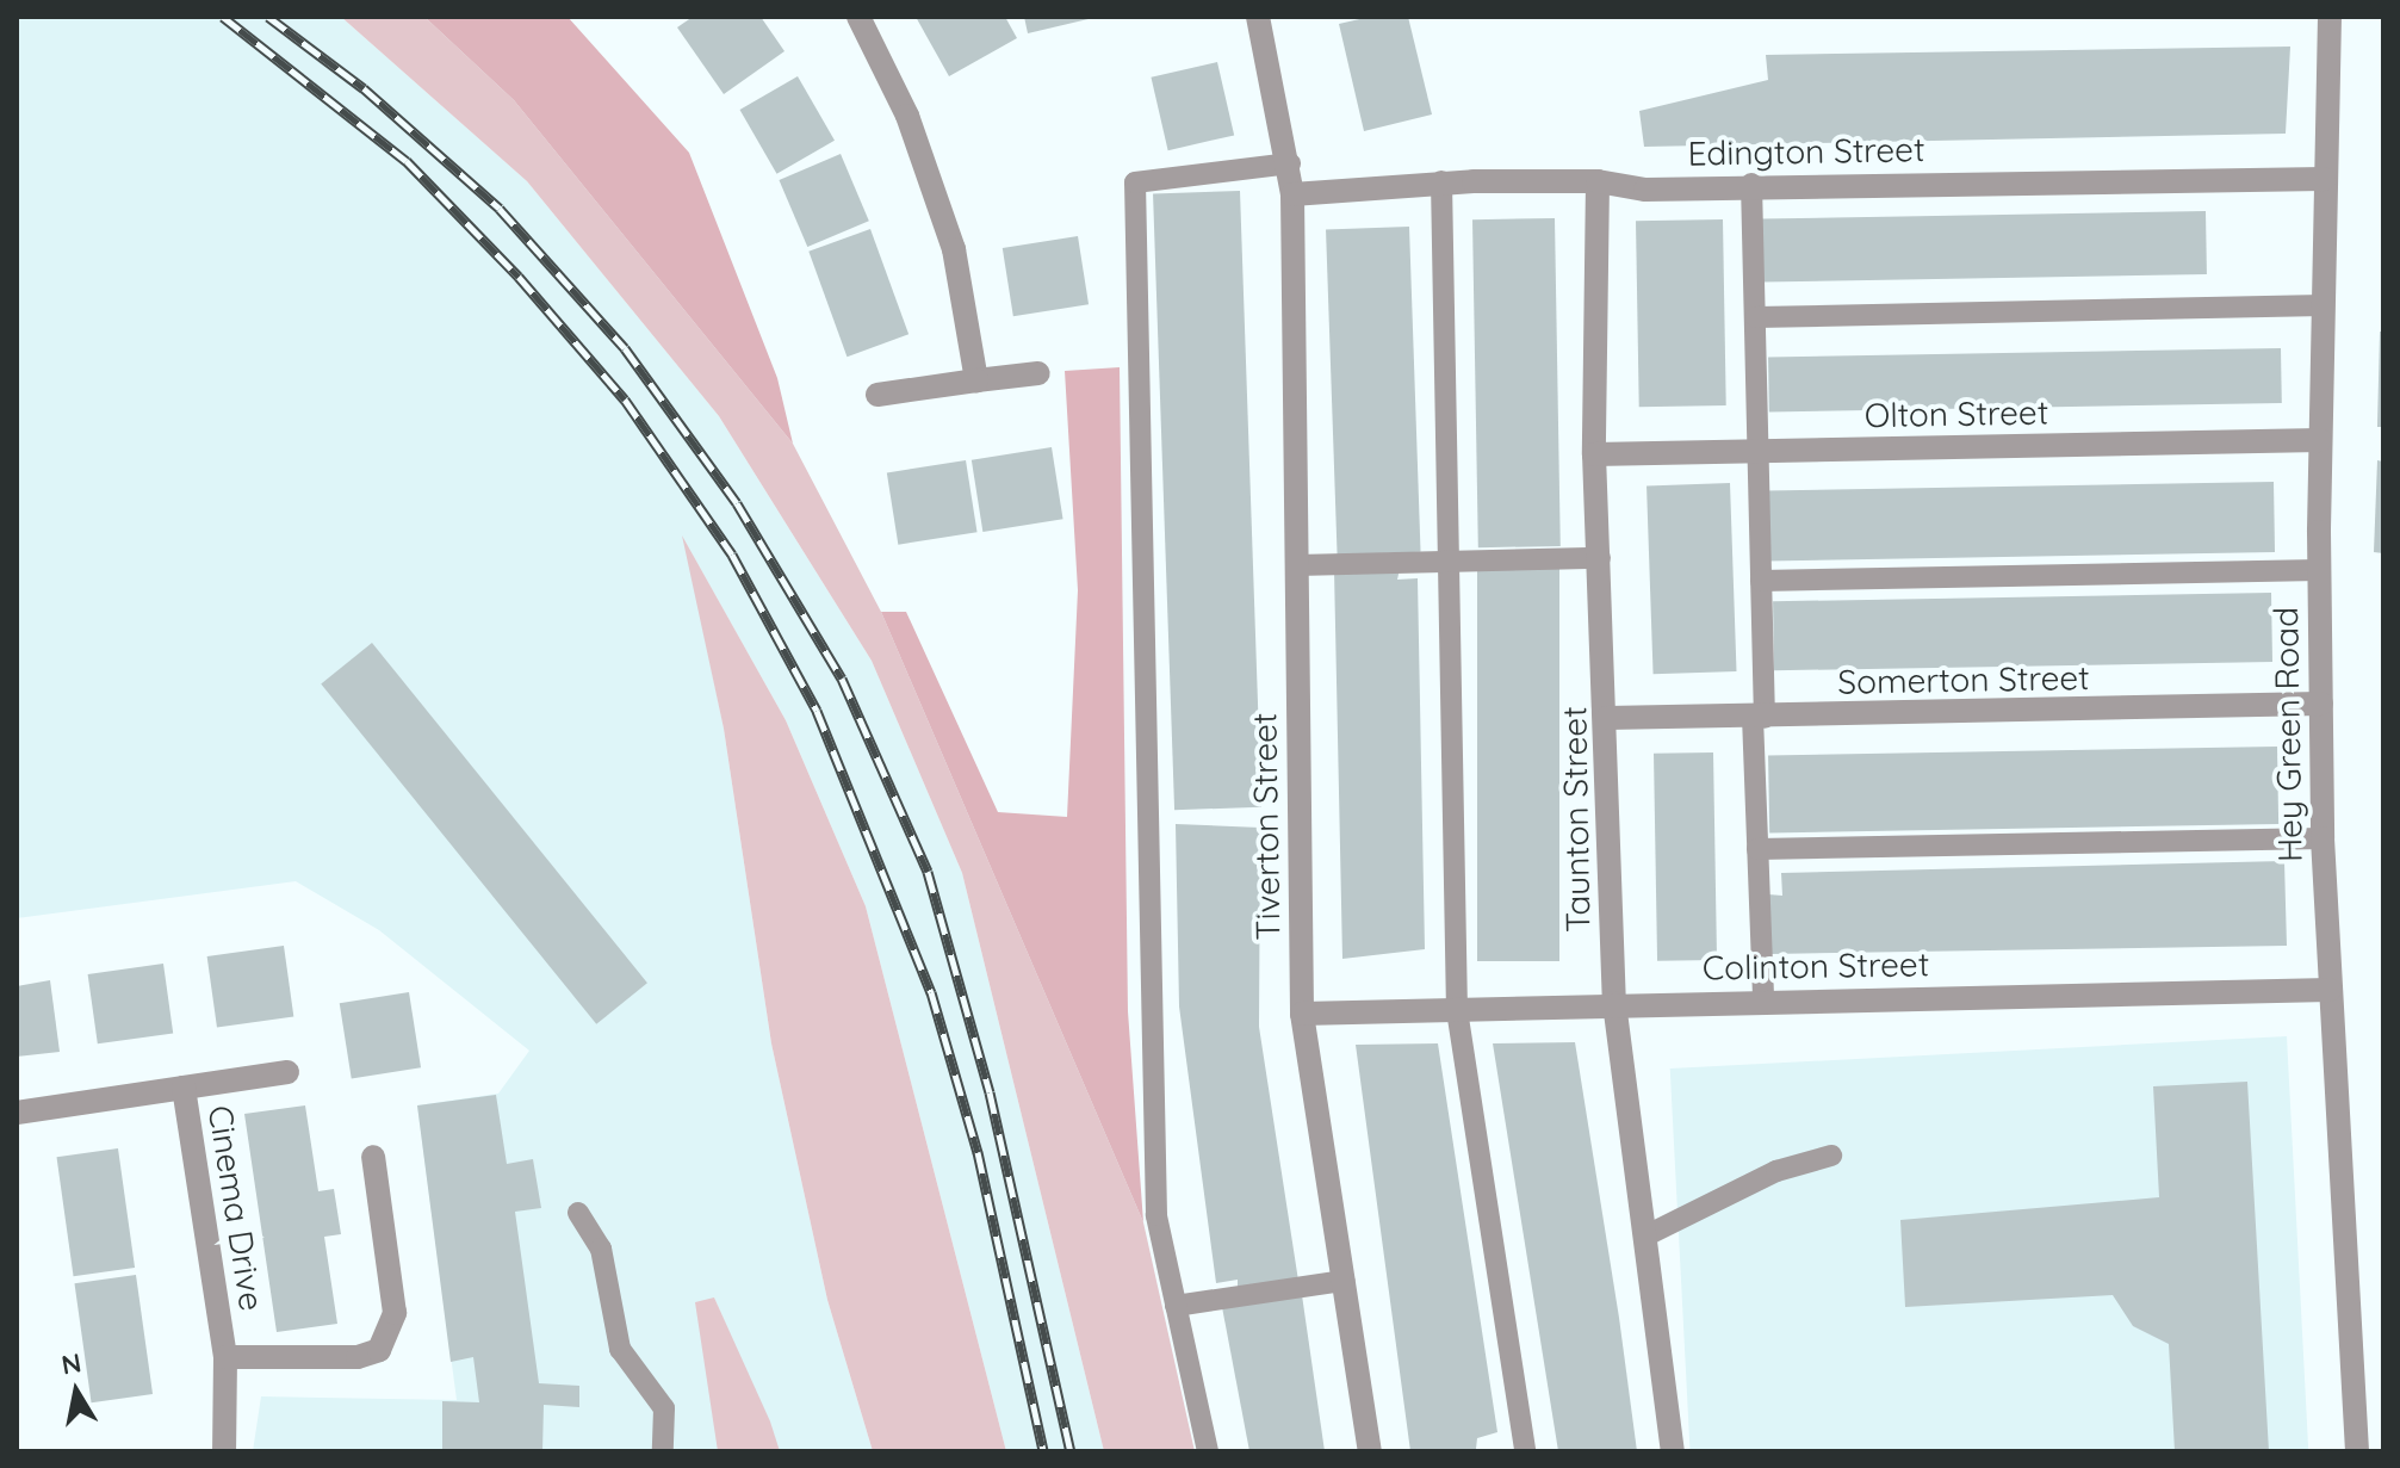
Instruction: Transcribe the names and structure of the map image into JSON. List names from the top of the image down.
{
  "streets": {
    "street": [
      "Edington Street",
      "Olton Street",
      "Somerton Street",
      "Hey Green Road",
      "Taunton Street",
      "Tiverton Street",
      "Colinton Street",
      "Cinema Drive"
    ]
  },
  "crossings": [
    ["Edington Street", "Hey Green Road"],
    ["Edington Street", "Taunton Street"],
    ["Edington Street", "Tiverton Street"],
    ["Olton Street", "Hey Green Road"],
    ["Olton Street", "Taunton Street"],
    ["Somerton Street", "Hey Green Road"],
    ["Somerton Street", "Taunton Street"],
    ["Hey Green Road", "Colinton Street"],
    ["Taunton Street", "Colinton Street"],
    ["Tiverton Street", "Colinton Street"]
  ],
  "north": "top"
}
